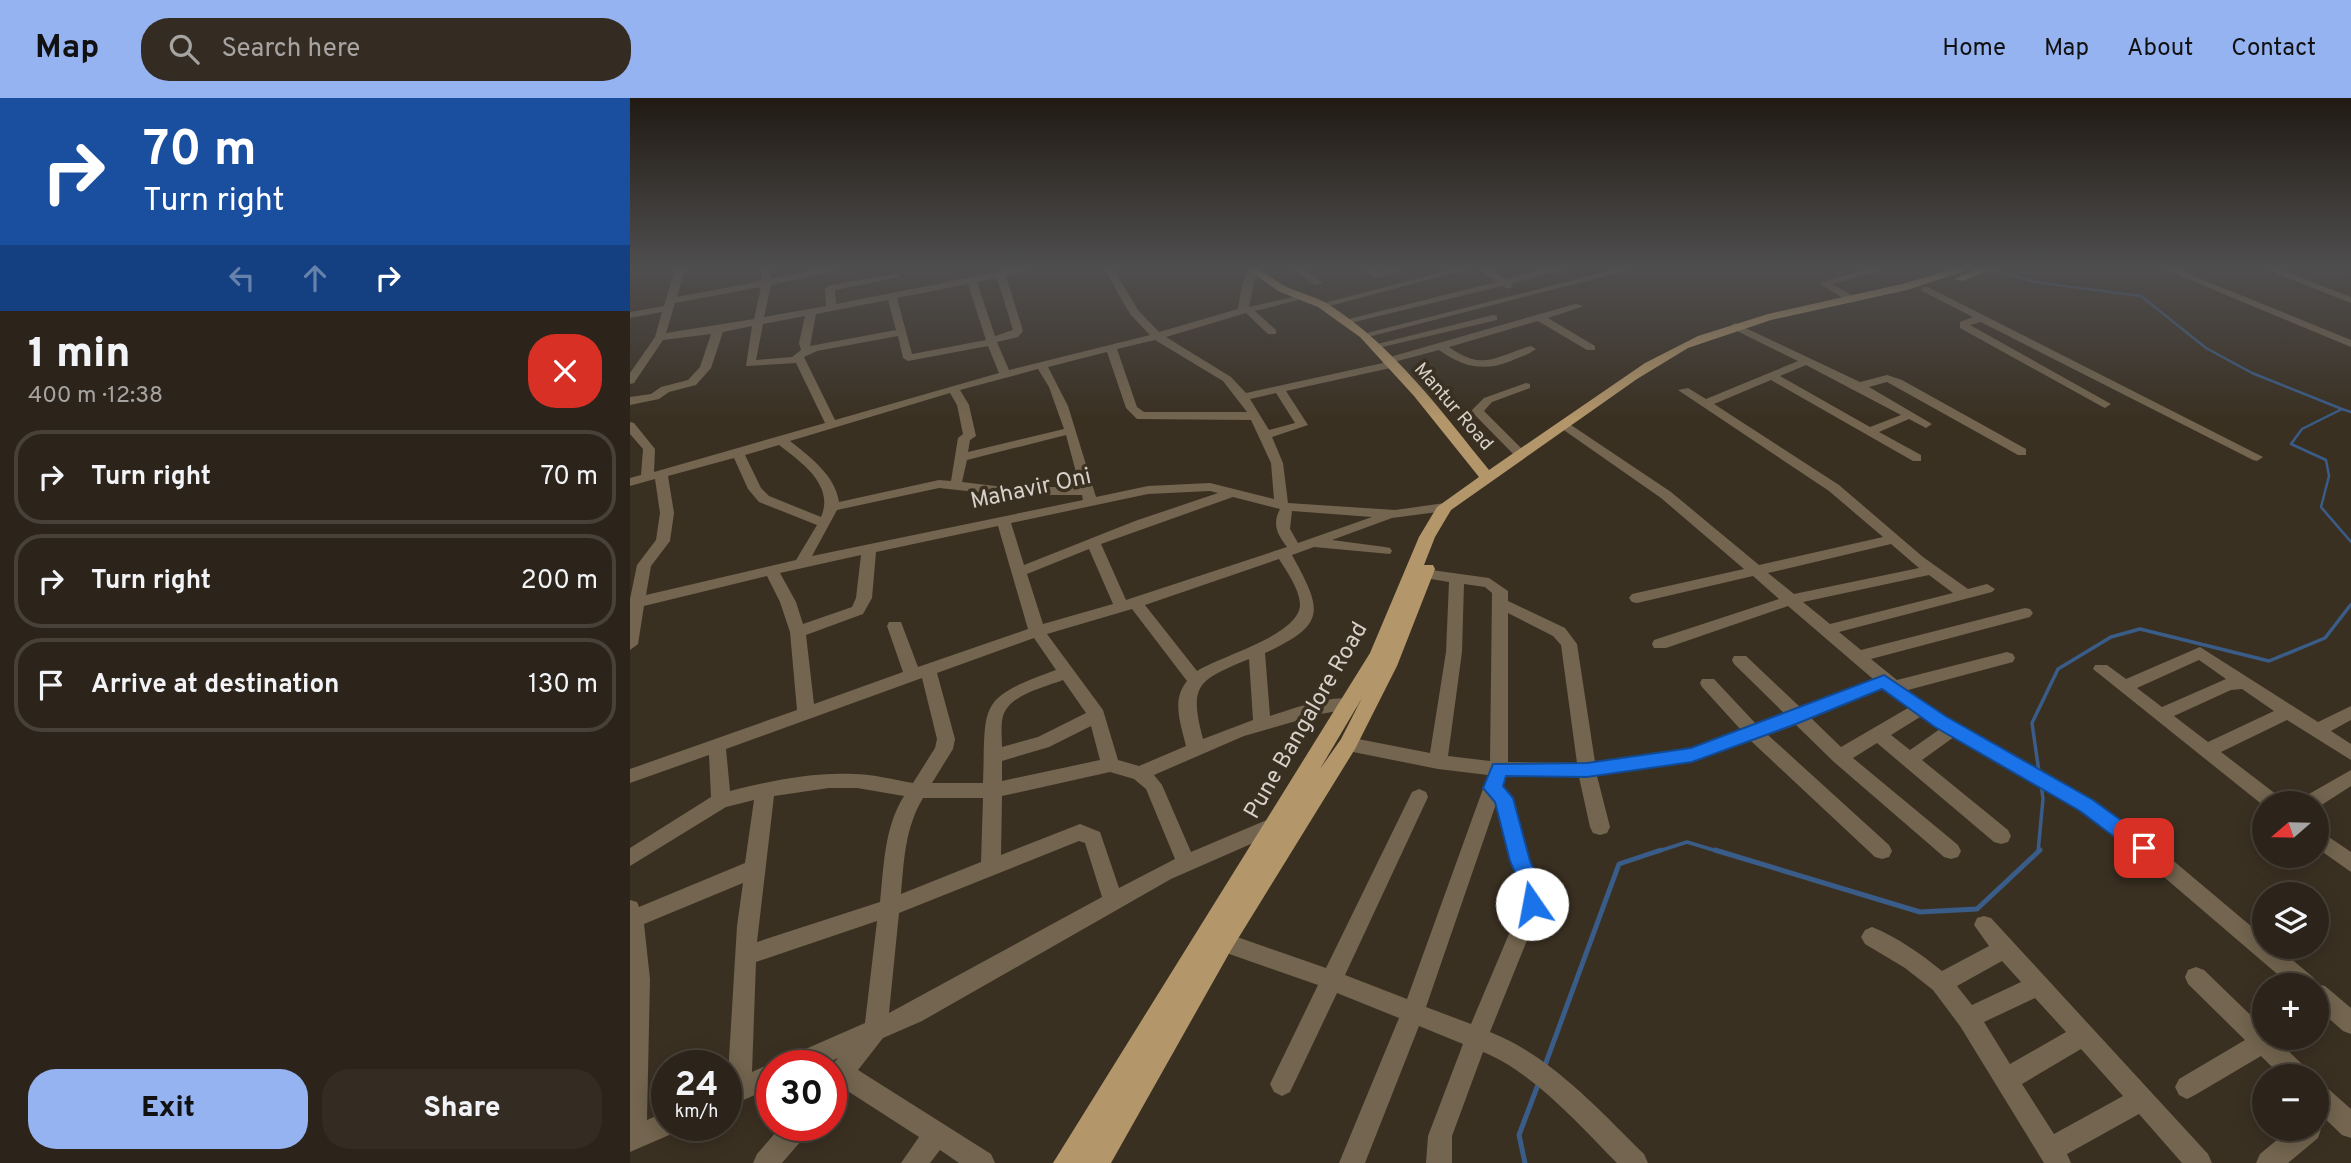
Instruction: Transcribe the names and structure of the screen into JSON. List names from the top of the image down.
{
  "streets": {
    "main road": ["Mantur Road", "Pune Bangalore Road"],
    "street": ["Mahavir Oni"]
  },
  "crossings": [
    ["Mantur Road", "Pune Bangalore Road"],
    ["Mahavir Oni", "Pune Bangalore Road"]
  ],
  "north": "left",
  "page": {
    "header": "Map",
    "search": "Search here",
    "nav": [
      "Home",
      "Map",
      "About",
      "Contact"
    ],
    "turn": ["70 m", "Turn right"],
    "heading": ["1 min", "400 m · 12:38"],
    "list": [
      {
        "name": "Turn right",
        "value": "70 m"
      },
      {
        "name": "Turn right",
        "value": "200 m"
      },
      {
        "name": "Arrive at destination",
        "value": "130 m"
      }
    ],
    "map_buttons": ["+", "−"],
    "speed": "24 km/h",
    "limit": "30",
    "buttons": ["Exit", "Share"]
  }
}
